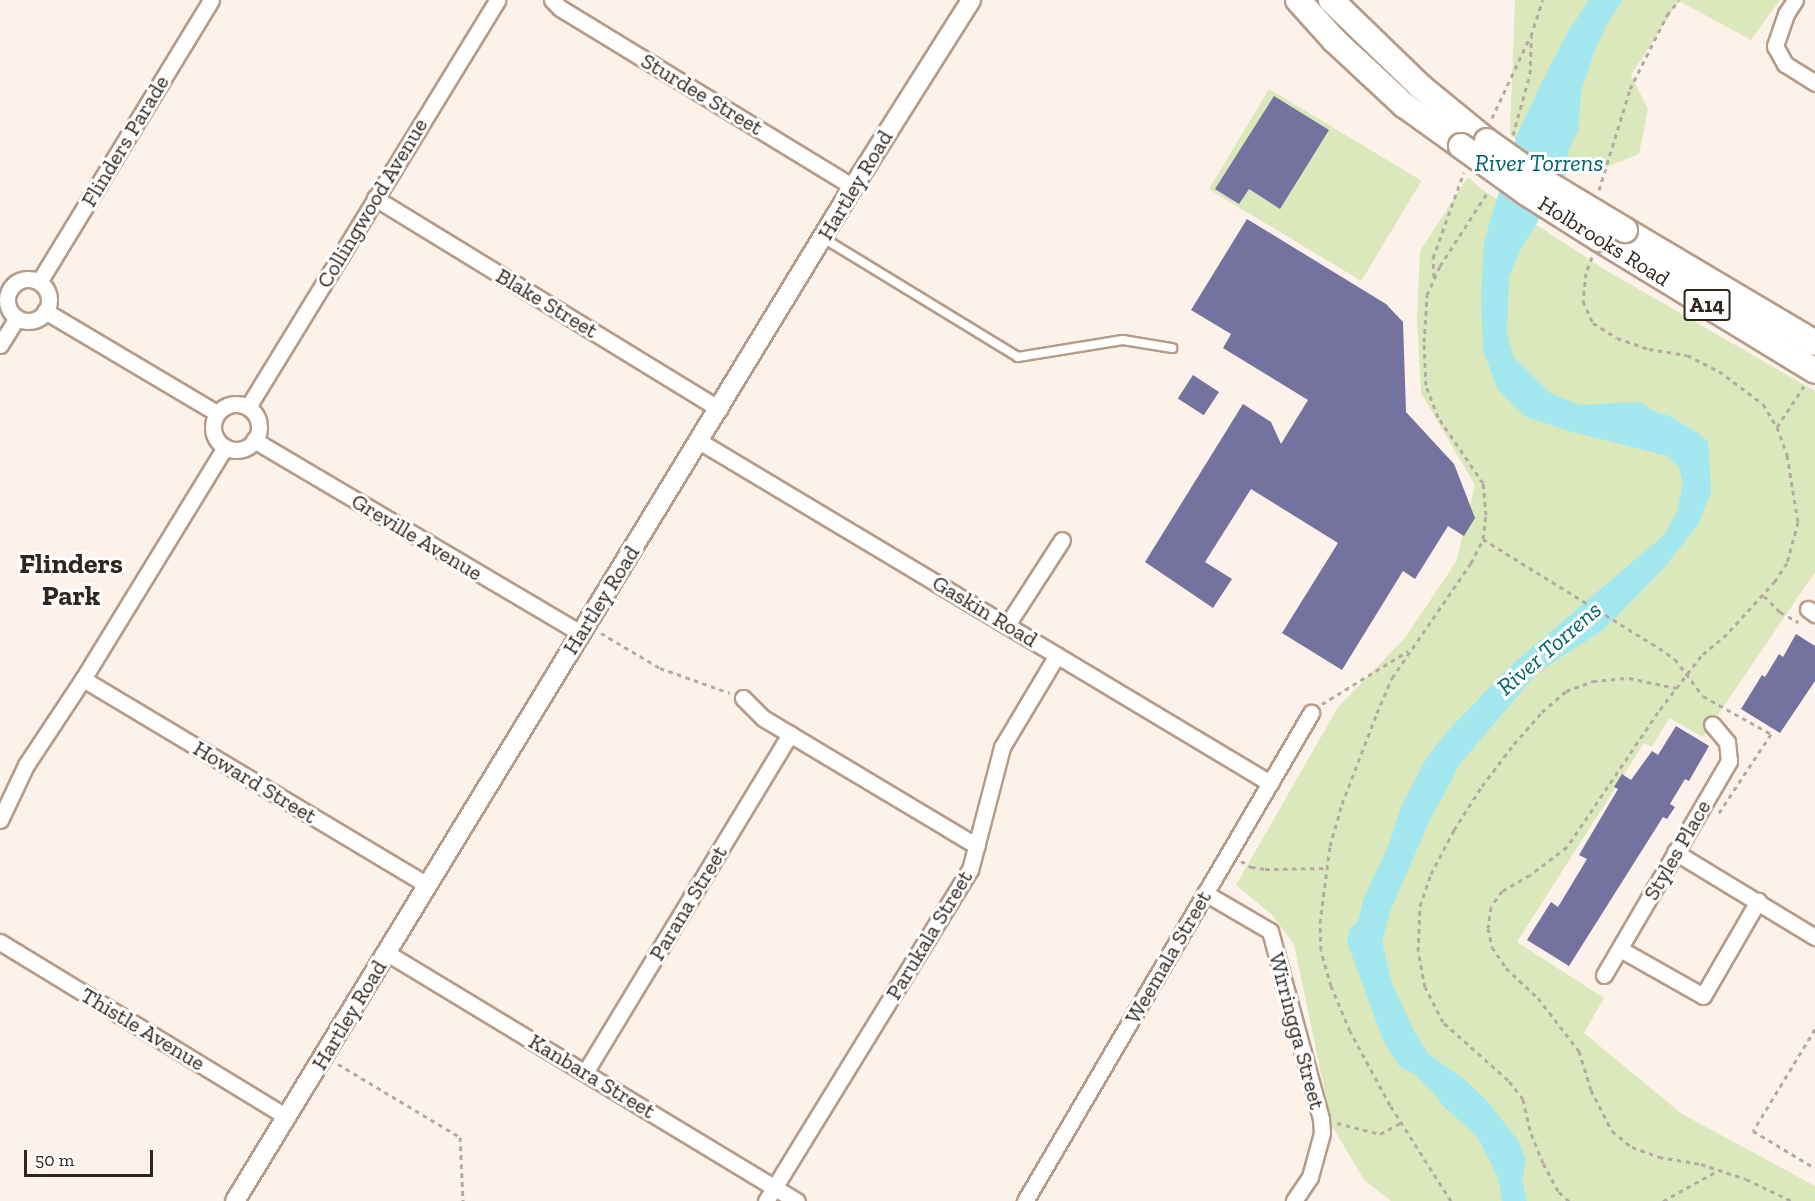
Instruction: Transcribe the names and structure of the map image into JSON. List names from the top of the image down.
{
  "streets": {
    "main road": ["Holbrooks Road", "A14"],
    "street": [
      "Sturdee Street",
      "Flinders Parade",
      "Hartley Road",
      "Collingwood Avenue",
      "Blake Street",
      "Greville Avenue",
      "Gaskin Road",
      "Howard Street",
      "Styles Place",
      "Parana Street",
      "Parukala Street",
      "Weemala Street",
      "Thistle Avenue",
      "Wirringga Street",
      "Kanbara Street"
    ]
  },
  "crossings": [
    ["Sturdee Street", "Hartley Road"],
    ["Hartley Road", "Blake Street"],
    ["Hartley Road", "Greville Avenue"],
    ["Hartley Road", "Gaskin Road"],
    ["Hartley Road", "Howard Street"],
    ["Hartley Road", "Thistle Avenue"],
    ["Hartley Road", "Kanbara Street"],
    ["Collingwood Avenue", "Blake Street"],
    ["Collingwood Avenue", "Greville Avenue"],
    ["Gaskin Road", "Parukala Street"],
    ["Gaskin Road", "Weemala Street"],
    ["Parana Street", "Kanbara Street"],
    ["Parukala Street", "Kanbara Street"],
    ["Weemala Street", "Wirringga Street"]
  ],
  "districts": ["Flinders Park"],
  "water": ["River Torrens"],
  "scale_bar": "50 m"
}
